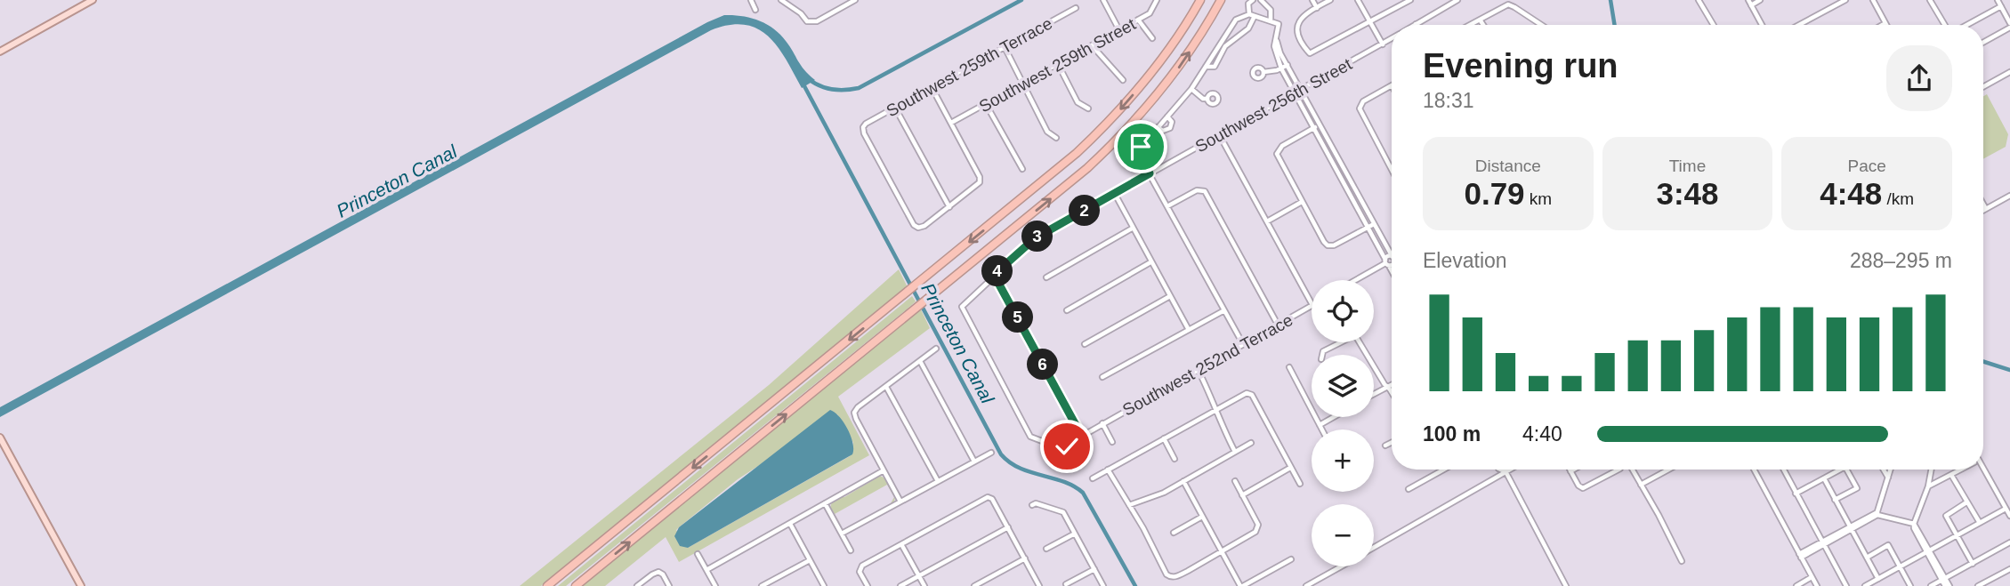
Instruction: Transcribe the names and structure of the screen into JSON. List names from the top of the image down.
{
  "streets": {
    "street": [
      "Southwest 259th Street",
      "Southwest 259th Terrace",
      "Southwest 256th Street",
      "Southwest 252nd Terrace"
    ]
  },
  "crossings": [
    ["Southwest 256th Street", "Southwest 252nd Terrace"]
  ],
  "water": ["Princeton Canal"],
  "page": {
    "heading": ["Evening run", "18:31"],
    "stats": [
      ["Distance", "0.79 km"],
      ["Time", "3:48"],
      ["Pace", "4:48 /km"]
    ],
    "pins": [
      "2",
      "3",
      "4",
      "5",
      "6"
    ],
    "chart": ["Elevation", "288–295 m"],
    "map_buttons": ["+", "−"],
    "list": [
      {
        "name": "100 m",
        "note": "4:40"
      }
    ]
  }
}
